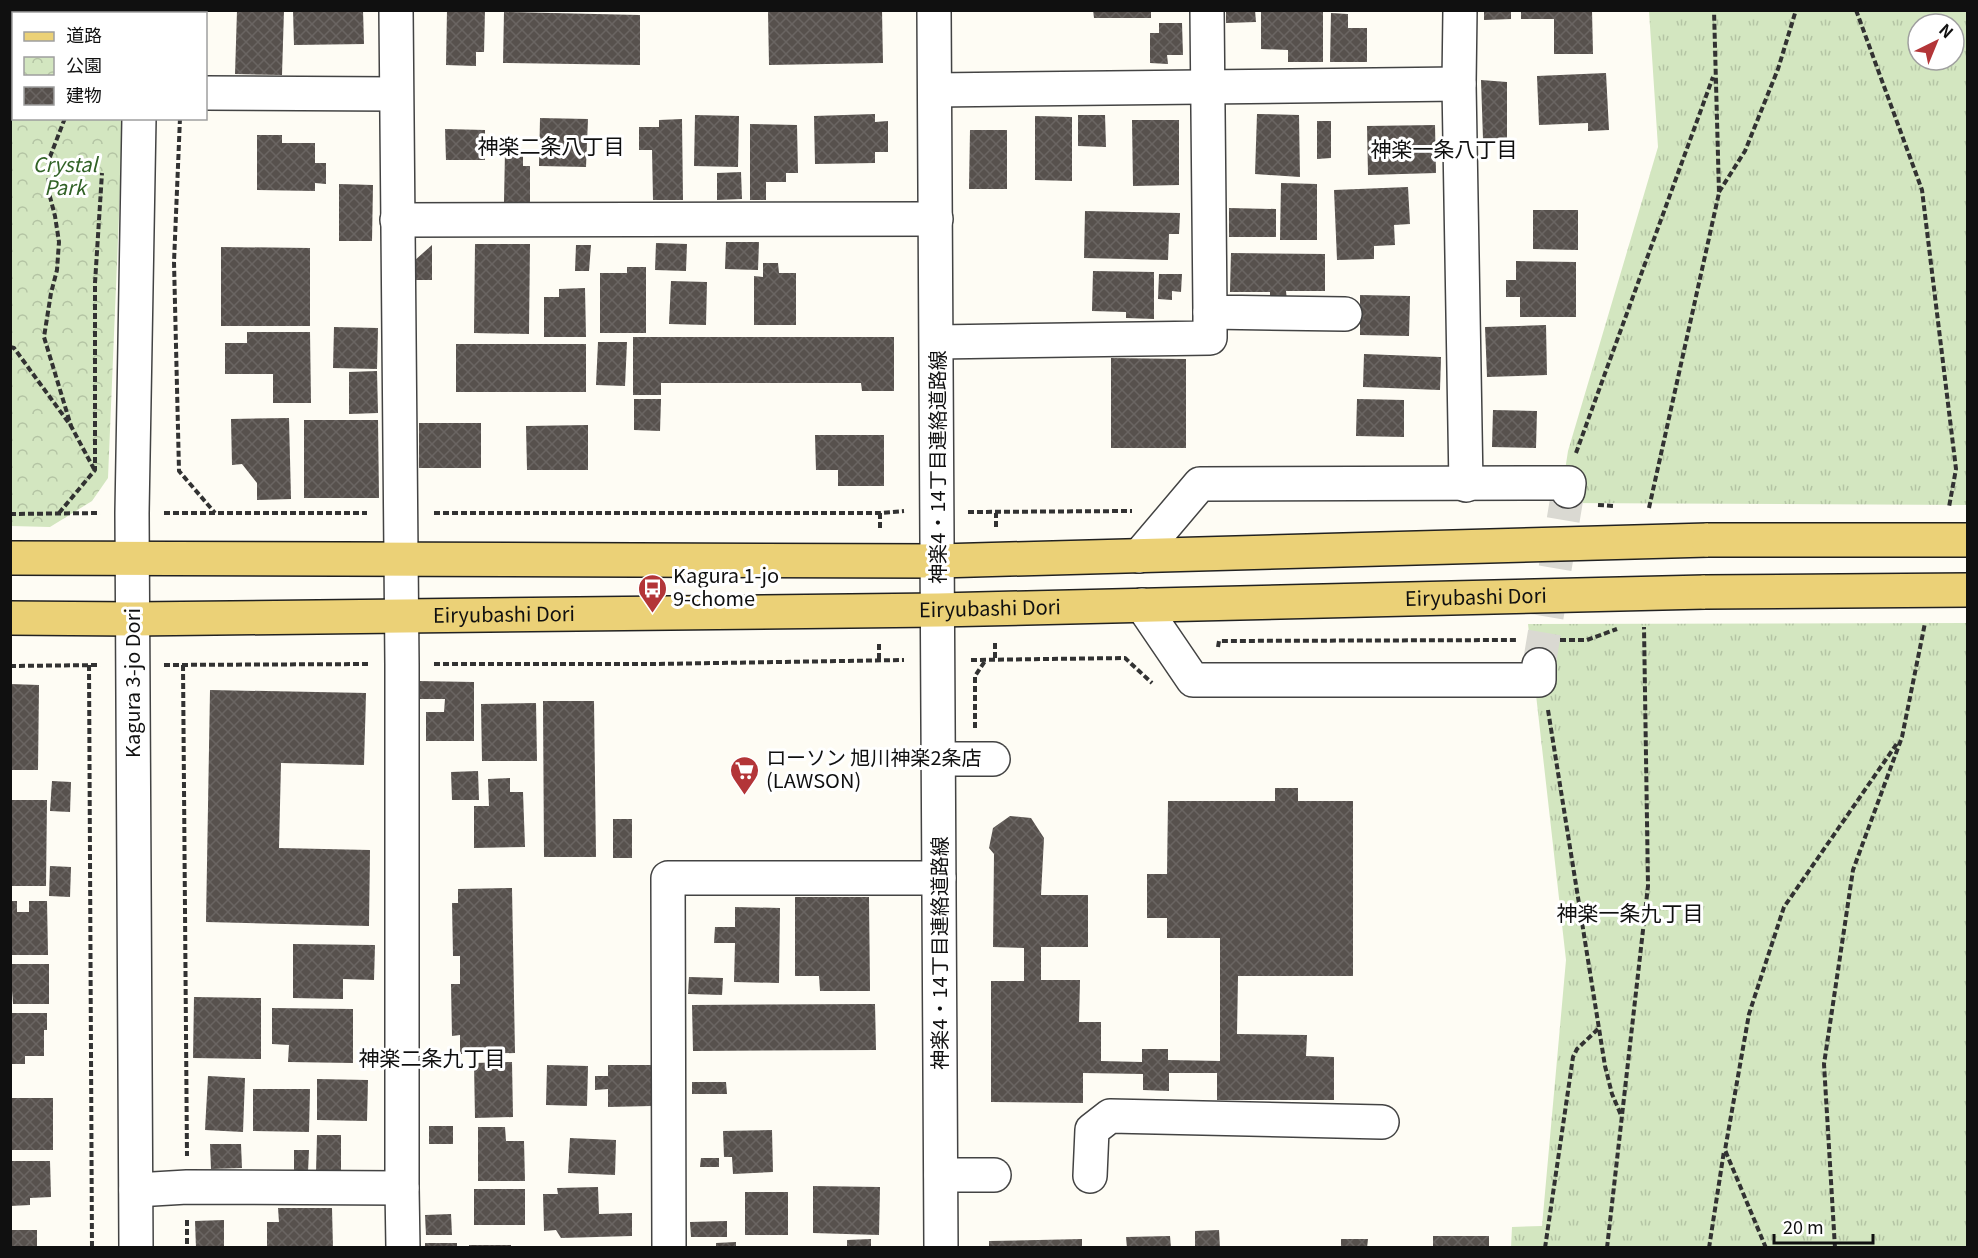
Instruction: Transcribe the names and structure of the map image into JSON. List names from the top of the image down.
{
  "streets": {
    "main road": ["Eiryubashi Dori"],
    "street": ["神楽4・14丁目連絡道路線", "Kagura 3-jo Dori"]
  },
  "crossings": [
    ["神楽4・14丁目連絡道路線", "Eiryubashi Dori"],
    ["Eiryubashi Dori", "Kagura 3-jo Dori"]
  ],
  "districts": [
    "神楽二条八丁目",
    "神楽一条八丁目",
    "神楽一条九丁目",
    "神楽二条九丁目"
  ],
  "parks": ["Crystal Park"],
  "places": {
    "bus stop": ["Kagura 1-jo 9-chome"],
    "supermarket": ["ローソン 旭川神楽2条店 (LAWSON)"]
  },
  "legend": ["道路", "公園", "建物"],
  "scale_bar": "20 m",
  "north": "top right"
}
